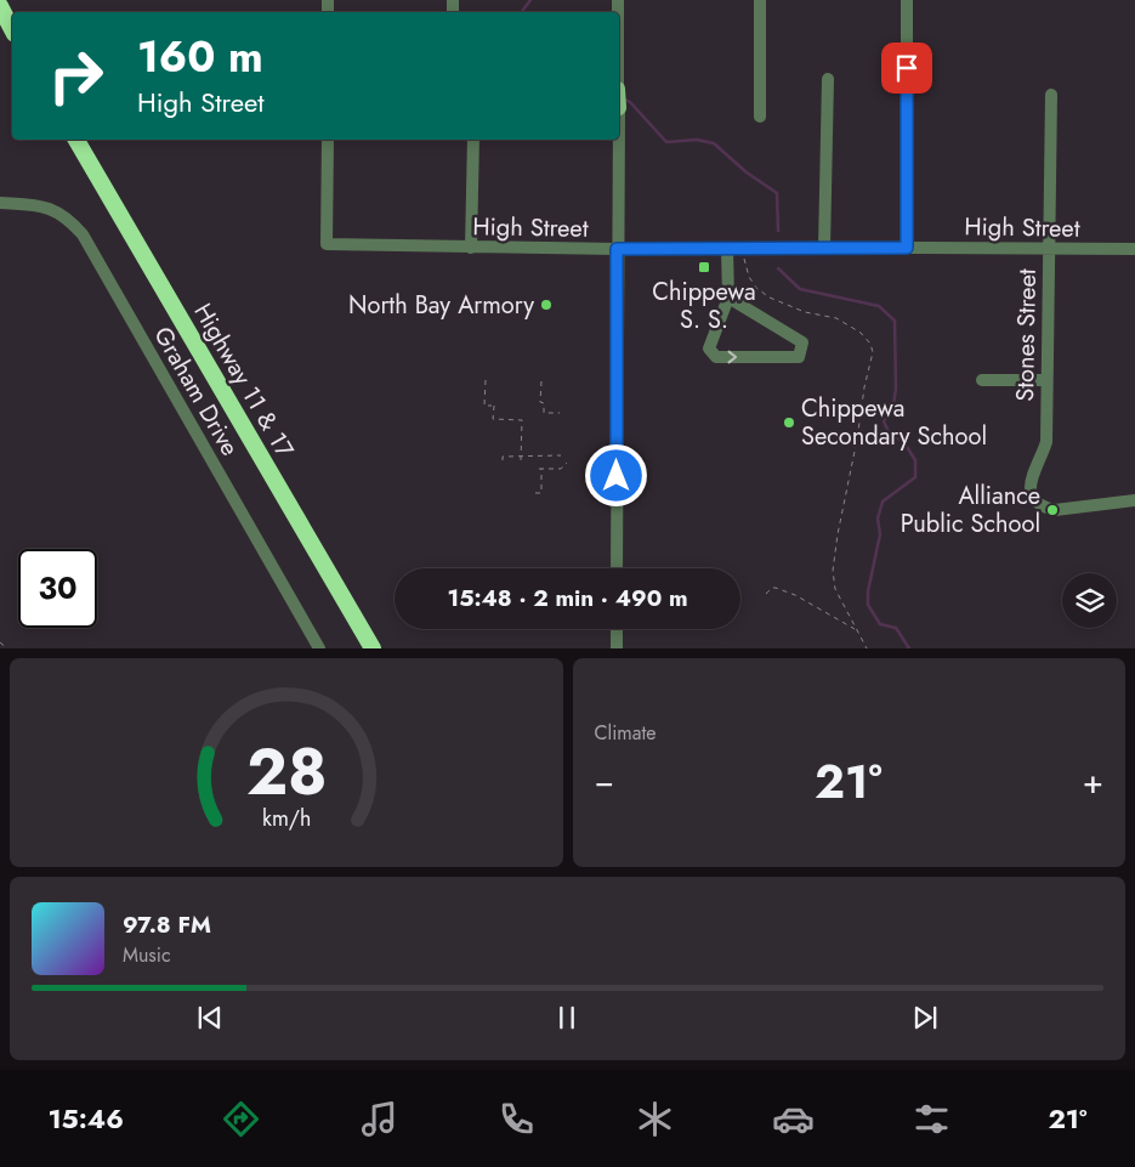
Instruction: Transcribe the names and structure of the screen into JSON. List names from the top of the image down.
{
  "streets": {
    "highway": ["Highway 11 & 17"],
    "street": ["High Street", "Stones Street", "Graham Drive"]
  },
  "crossings": [
    ["High Street", "Stones Street"]
  ],
  "places": {
    "transit": ["Chippewa S. S."],
    "other": ["North Bay Armory", "Chippewa Secondary School", "Alliance Public School"]
  },
  "page": {
    "turn": ["160 m", "High Street"],
    "limit": "30",
    "trip": "15:48 · 2 min · 490 m",
    "tile": "Climate",
    "heat": ["−", "21°", "+"],
    "song": ["97.8 FM", "Music"],
    "tabs": ["15:46", "21°"],
    "gauge": ["28", "km/h"]
  }
}
